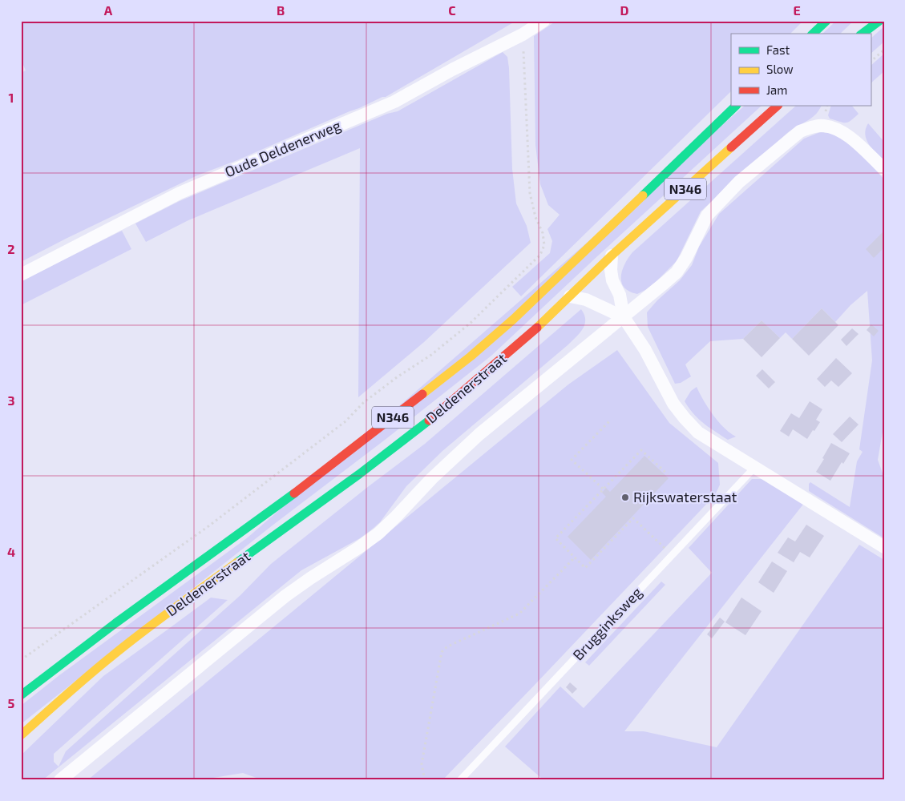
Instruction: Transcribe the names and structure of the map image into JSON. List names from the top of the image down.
{
  "streets": {
    "main road": ["N346", "Deldenerstraat"],
    "street": ["Oude Deldenerweg"],
    "lane": ["Brugginksweg"]
  },
  "places": ["Rijkswaterstaat"],
  "legend": ["Fast", "Slow", "Jam"],
  "grid": {
    "columns": [
      "A",
      "B",
      "C",
      "D",
      "E"
    ],
    "rows": [
      "1",
      "2",
      "3",
      "4",
      "5"
    ]
  }
}
